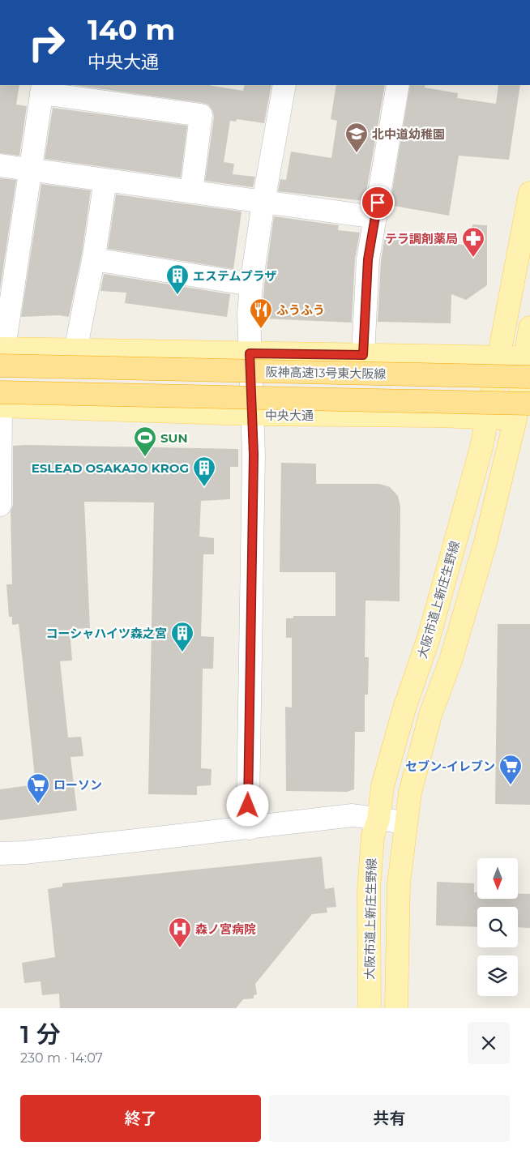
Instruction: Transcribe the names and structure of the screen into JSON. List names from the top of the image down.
{
  "streets": {
    "highway": ["阪神高速13号東大阪線"],
    "main road": ["中央大通", "大阪市道上新庄生野線"]
  },
  "crossings": [
    ["中央大通", "大阪市道上新庄生野線"]
  ],
  "places": {
    "school or university": ["北中道幼稚園"],
    "pharmacy": ["テラ調剤薬局"],
    "building": ["エステムプラザ", "ESLEAD OSAKAJO KROG", "コーシャハイツ森之宮"],
    "restaurant": ["ふうふう"],
    "sports": ["SUN"],
    "supermarket": ["セブン-イレブン", "ローソン"],
    "hospital": ["森ノ宮病院"]
  },
  "north": "bottom",
  "page": {
    "turn": ["140 m", "中央大通"],
    "heading": ["1 分", "230 m · 14:07"],
    "buttons": ["終了", "共有"]
  }
}
